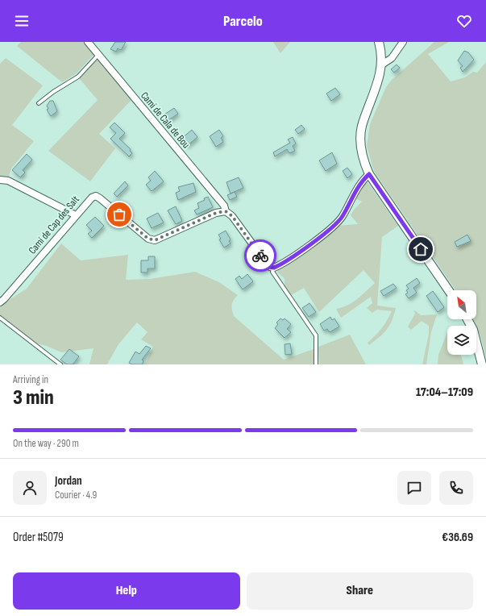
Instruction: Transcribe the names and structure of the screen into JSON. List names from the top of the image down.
{
  "streets": {
    "street": ["Camí de Cala de Bou", "Camí de Cap des Salt"]
  },
  "crossings": [
    ["Camí de Cala de Bou", "Camí de Cap des Salt"]
  ],
  "north": "top left",
  "page": {
    "header": "Parcelo",
    "heading": ["3 min", "Arriving in", "17:04–17:09"],
    "panel": [
      "Jordan",
      "Courier · 4.9",
      "Order #5079",
      "€36.69"
    ],
    "bar": "On the way · 290 m",
    "buttons": ["Help", "Share"]
  }
}
